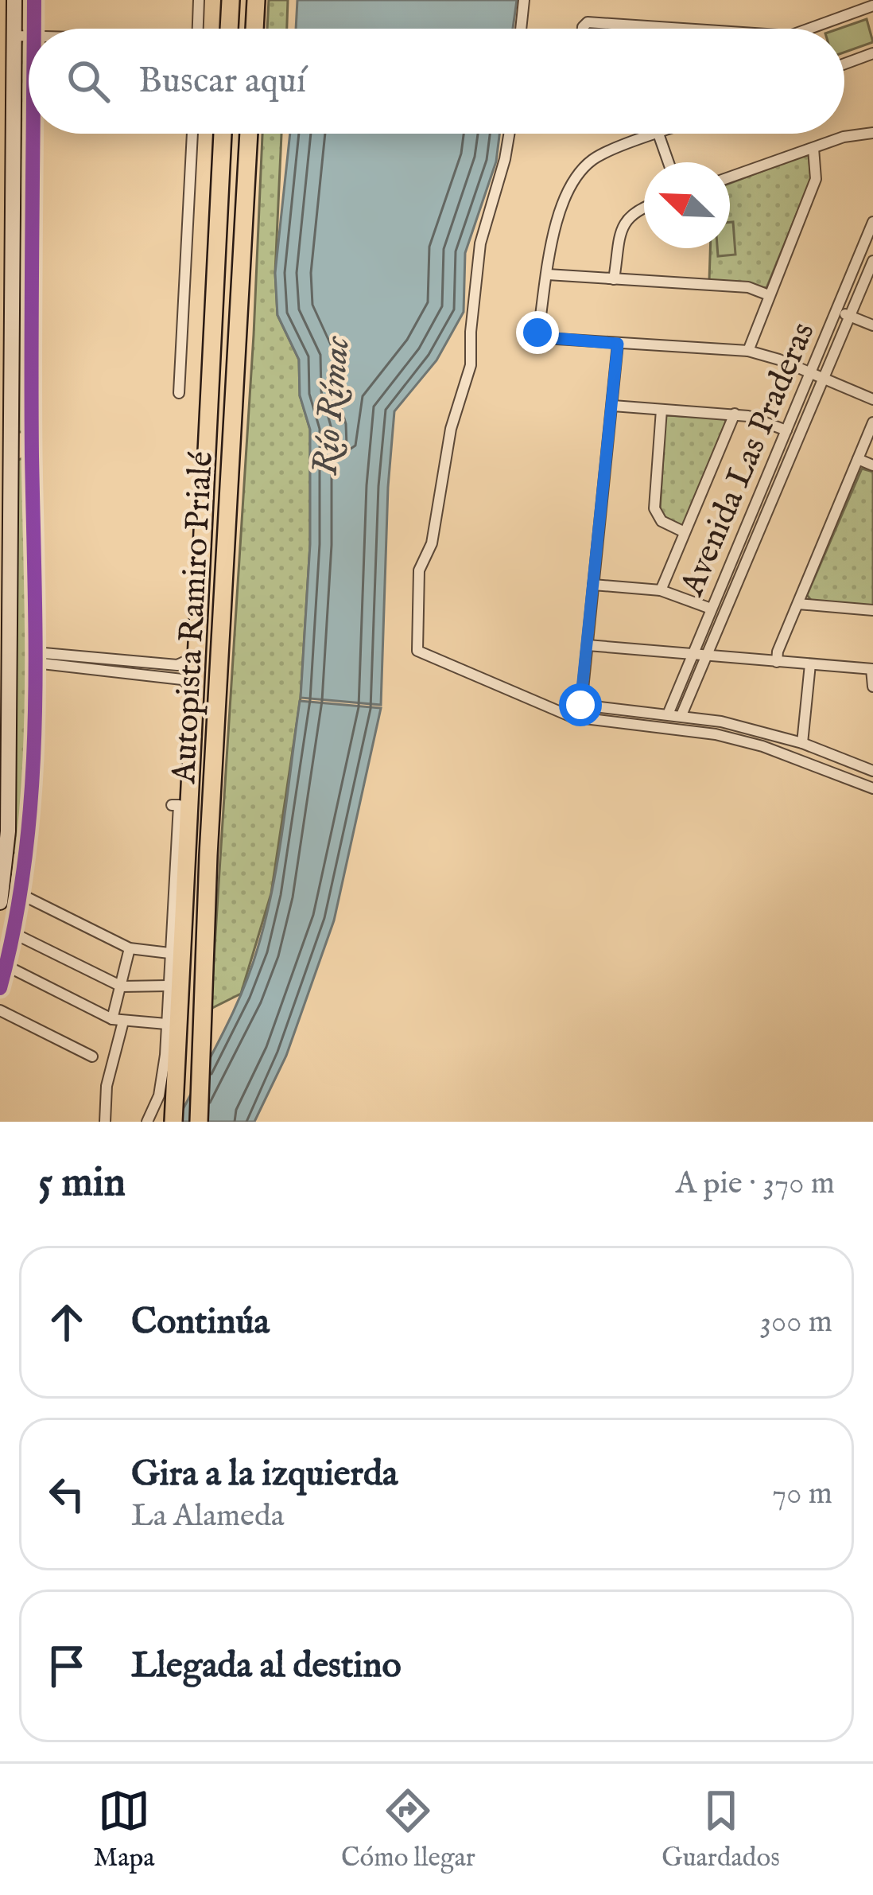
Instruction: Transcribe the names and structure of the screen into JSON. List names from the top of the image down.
{
  "streets": {
    "highway": ["Autopista Ramiro Prialé"],
    "street": ["Avenida Las Praderas"]
  },
  "water": ["Río Rímac"],
  "north": "top left",
  "page": {
    "search": "Buscar aquí",
    "heading": ["5 min", "A pie · 370 m"],
    "list": [
      ["Continúa", "300 m"],
      ["Gira a la izquierda", "La Alameda", "70 m"],
      "Llegada al destino"
    ],
    "nav": ["Mapa", "Cómo llegar", "Guardados"]
  }
}
